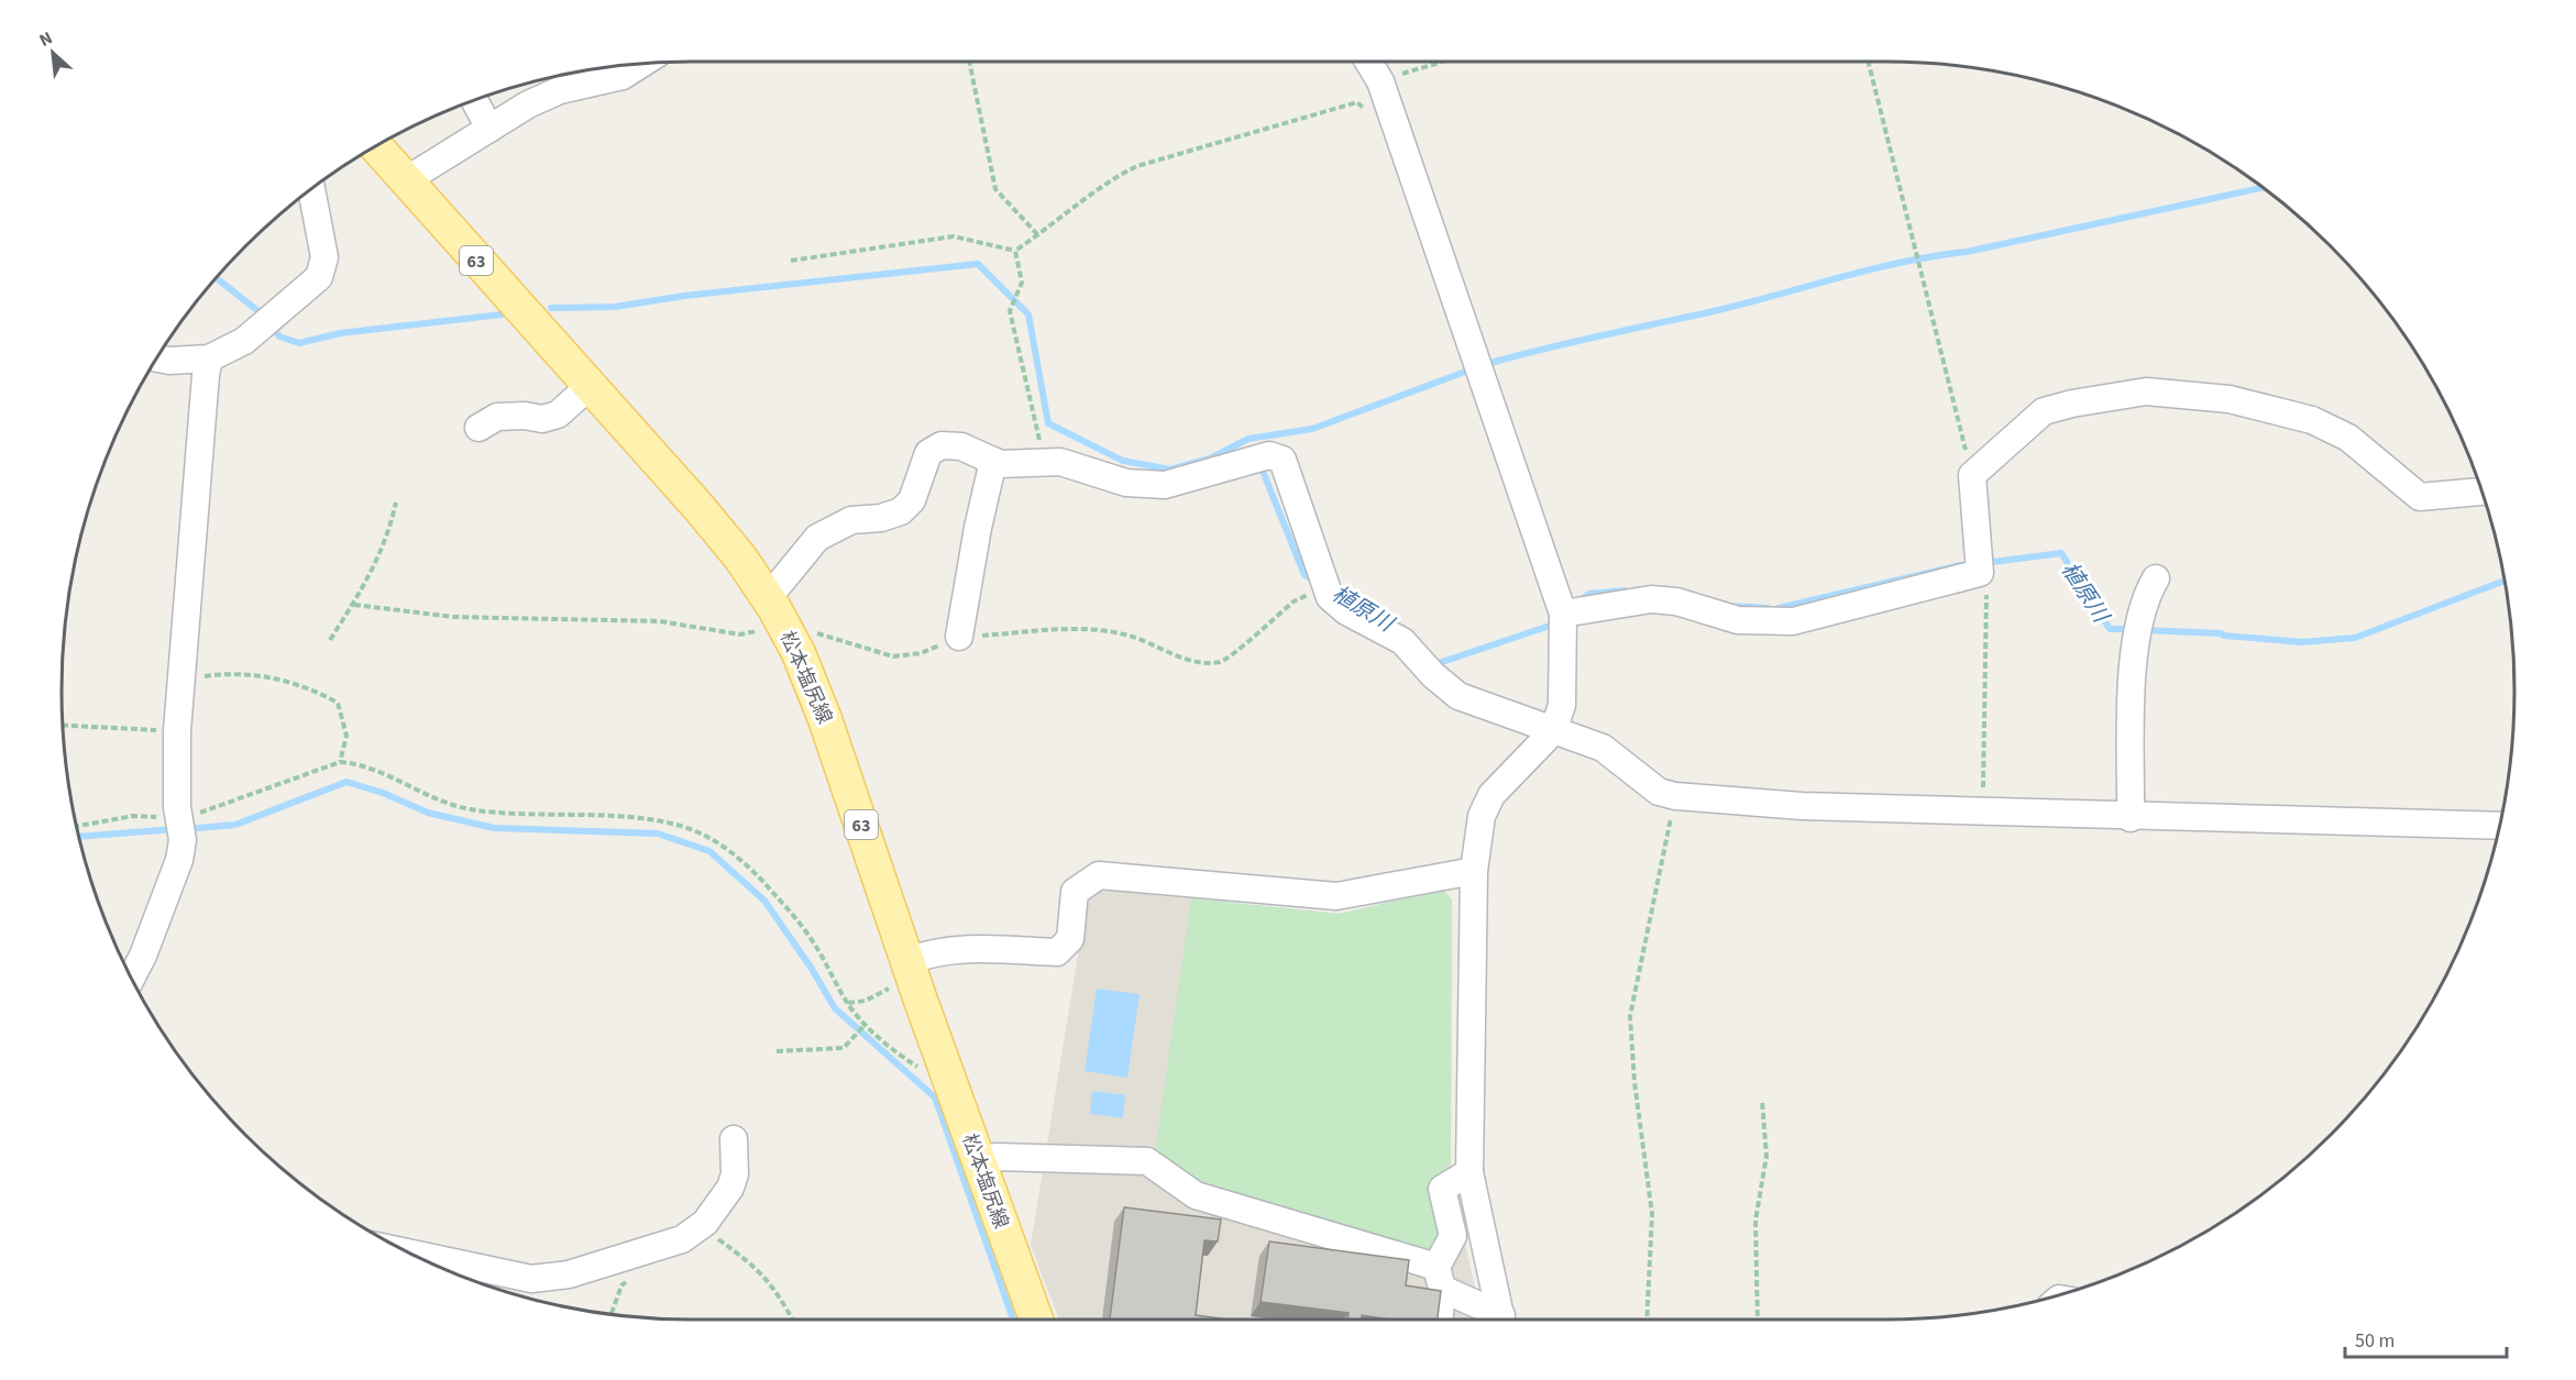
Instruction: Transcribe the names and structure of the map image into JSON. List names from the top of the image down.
{
  "streets": {
    "main road": ["63", "松本塩尻線"]
  },
  "water": ["植原川"],
  "scale_bar": "50 m",
  "north": "top left"
}
